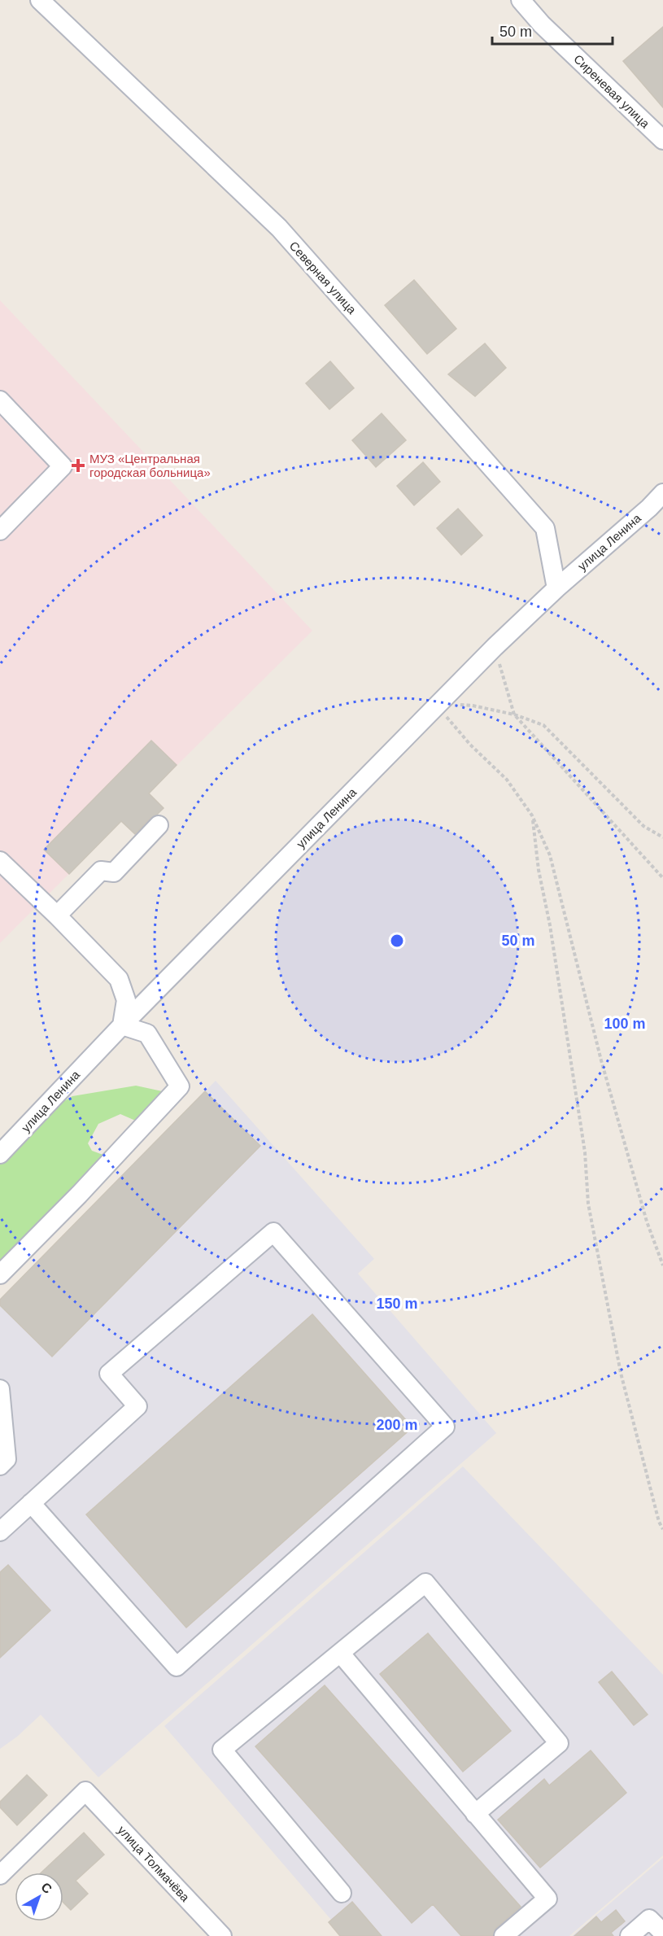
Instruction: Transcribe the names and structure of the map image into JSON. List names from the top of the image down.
{
  "streets": {
    "street": [
      "Сиреневая улица",
      "Северная улица",
      "улица Ленина",
      "улица Толмачёва"
    ]
  },
  "crossings": [
    ["Северная улица", "улица Ленина"]
  ],
  "places": {
    "health": ["МУЗ «Центральная городская больница»"]
  },
  "scale_bar": "50 m",
  "north": "top right",
  "rings": [
    "50 m",
    "100 m",
    "150 m",
    "200 m"
  ]
}
